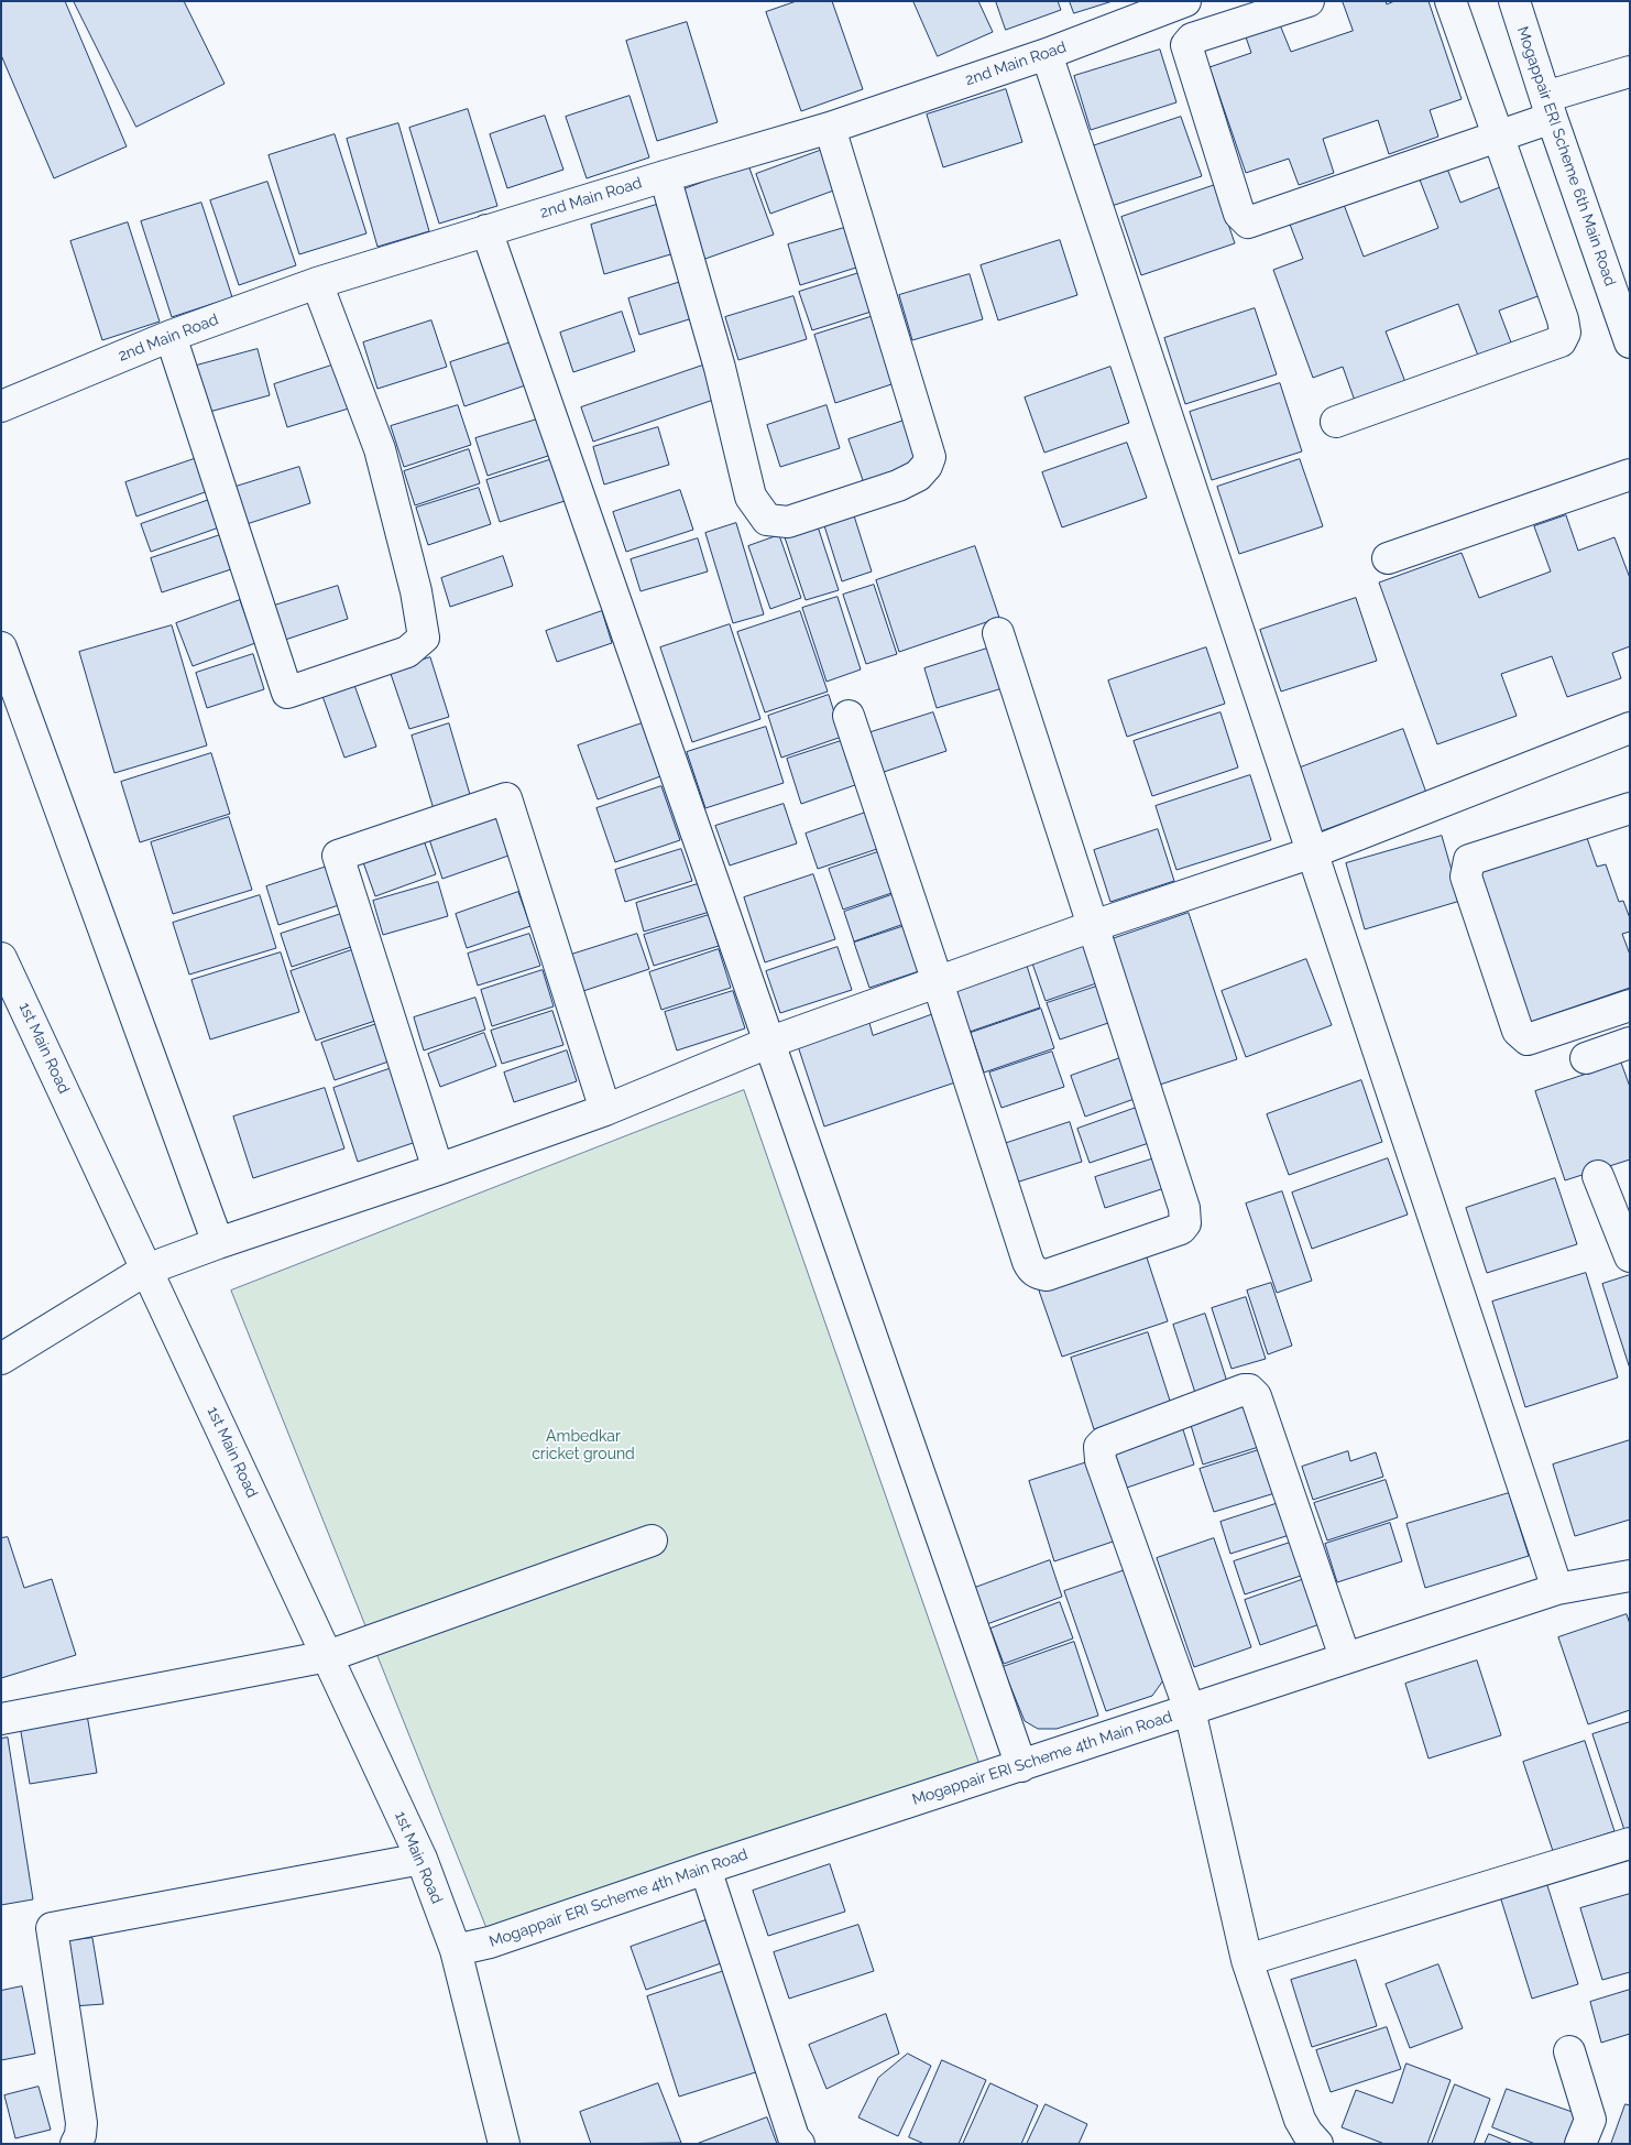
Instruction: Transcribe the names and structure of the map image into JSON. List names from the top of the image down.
{
  "streets": {
    "street": [
      "2nd Main Road",
      "Mogappair ERI Scheme 6th Main Road",
      "1st Main Road",
      "Mogappair ERI Scheme 4th Main Road"
    ]
  },
  "crossings": [
    ["1st Main Road", "Mogappair ERI Scheme 4th Main Road"]
  ],
  "parks": ["Ambedkar cricket ground"]
}
